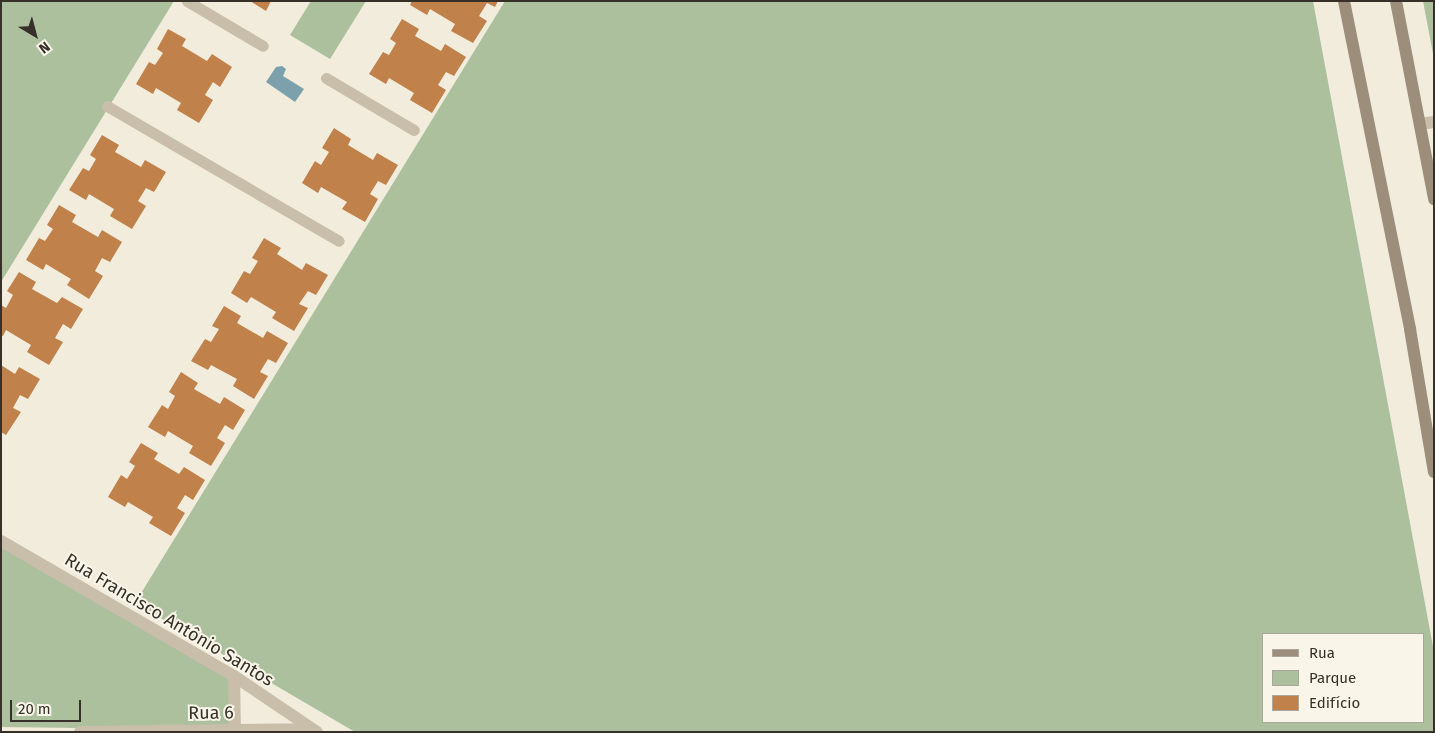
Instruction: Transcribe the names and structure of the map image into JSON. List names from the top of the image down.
{
  "streets": {
    "street": ["Rua Francisco Antônio Santos", "Rua 6"]
  },
  "crossings": [
    ["Rua Francisco Antônio Santos", "Rua 6"]
  ],
  "legend": ["Rua", "Parque", "Edifício"],
  "scale_bar": "20 m",
  "north": "bottom right"
}
